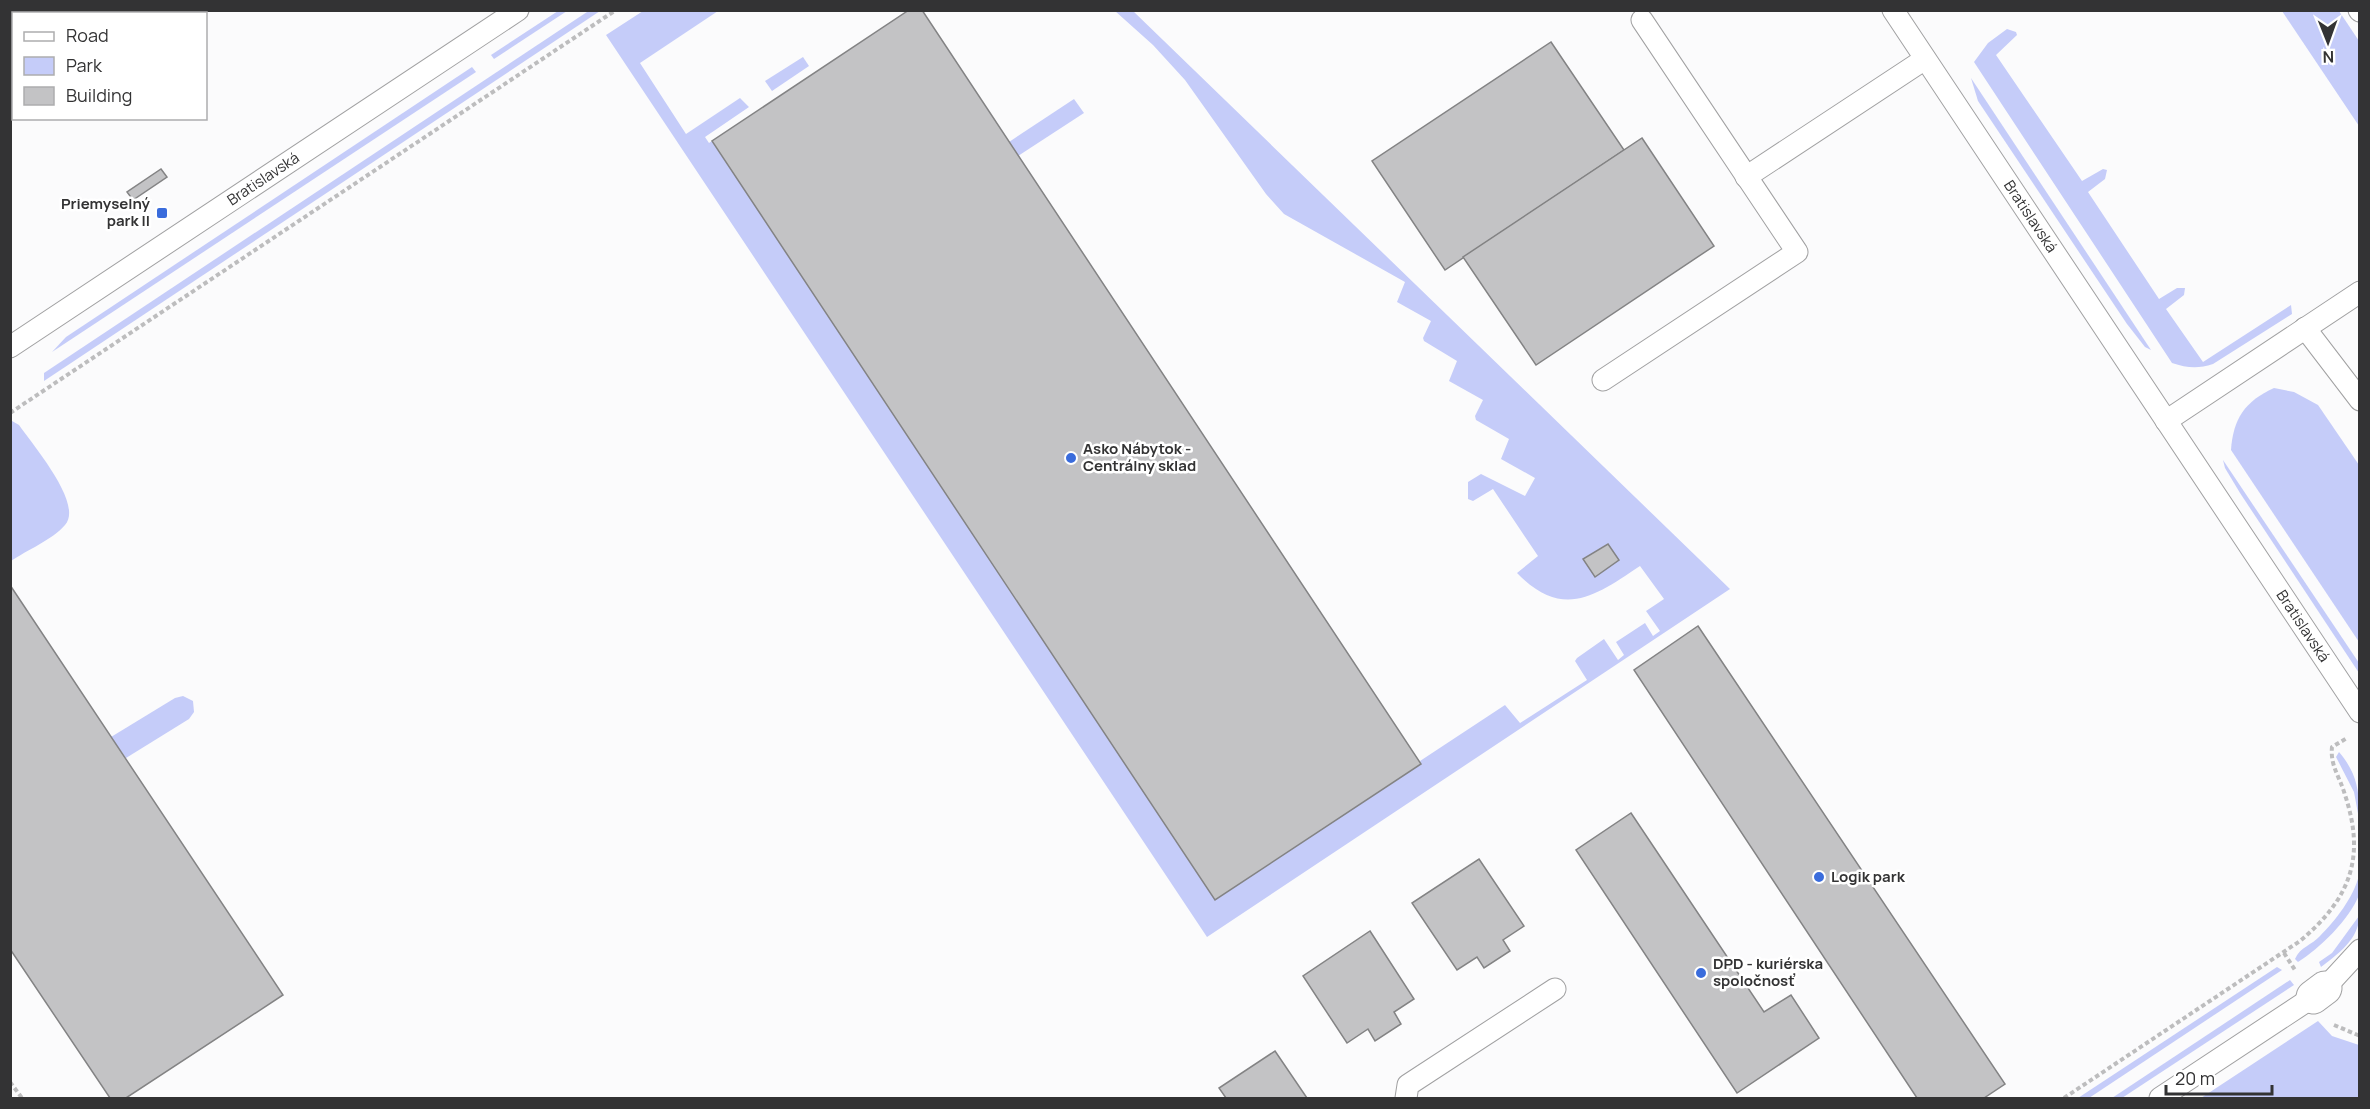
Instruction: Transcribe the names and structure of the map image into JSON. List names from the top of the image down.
{
  "streets": {
    "lane": ["Bratislavská"]
  },
  "places": {
    "transit": ["Priemyselný park II"],
    "other": ["Asko Nábytok - Centrálny sklad", "Logik park", "DPD - kuriérska spoločnosť"]
  },
  "legend": ["Road", "Park", "Building"],
  "scale_bar": "20 m",
  "north": "bottom"
}
